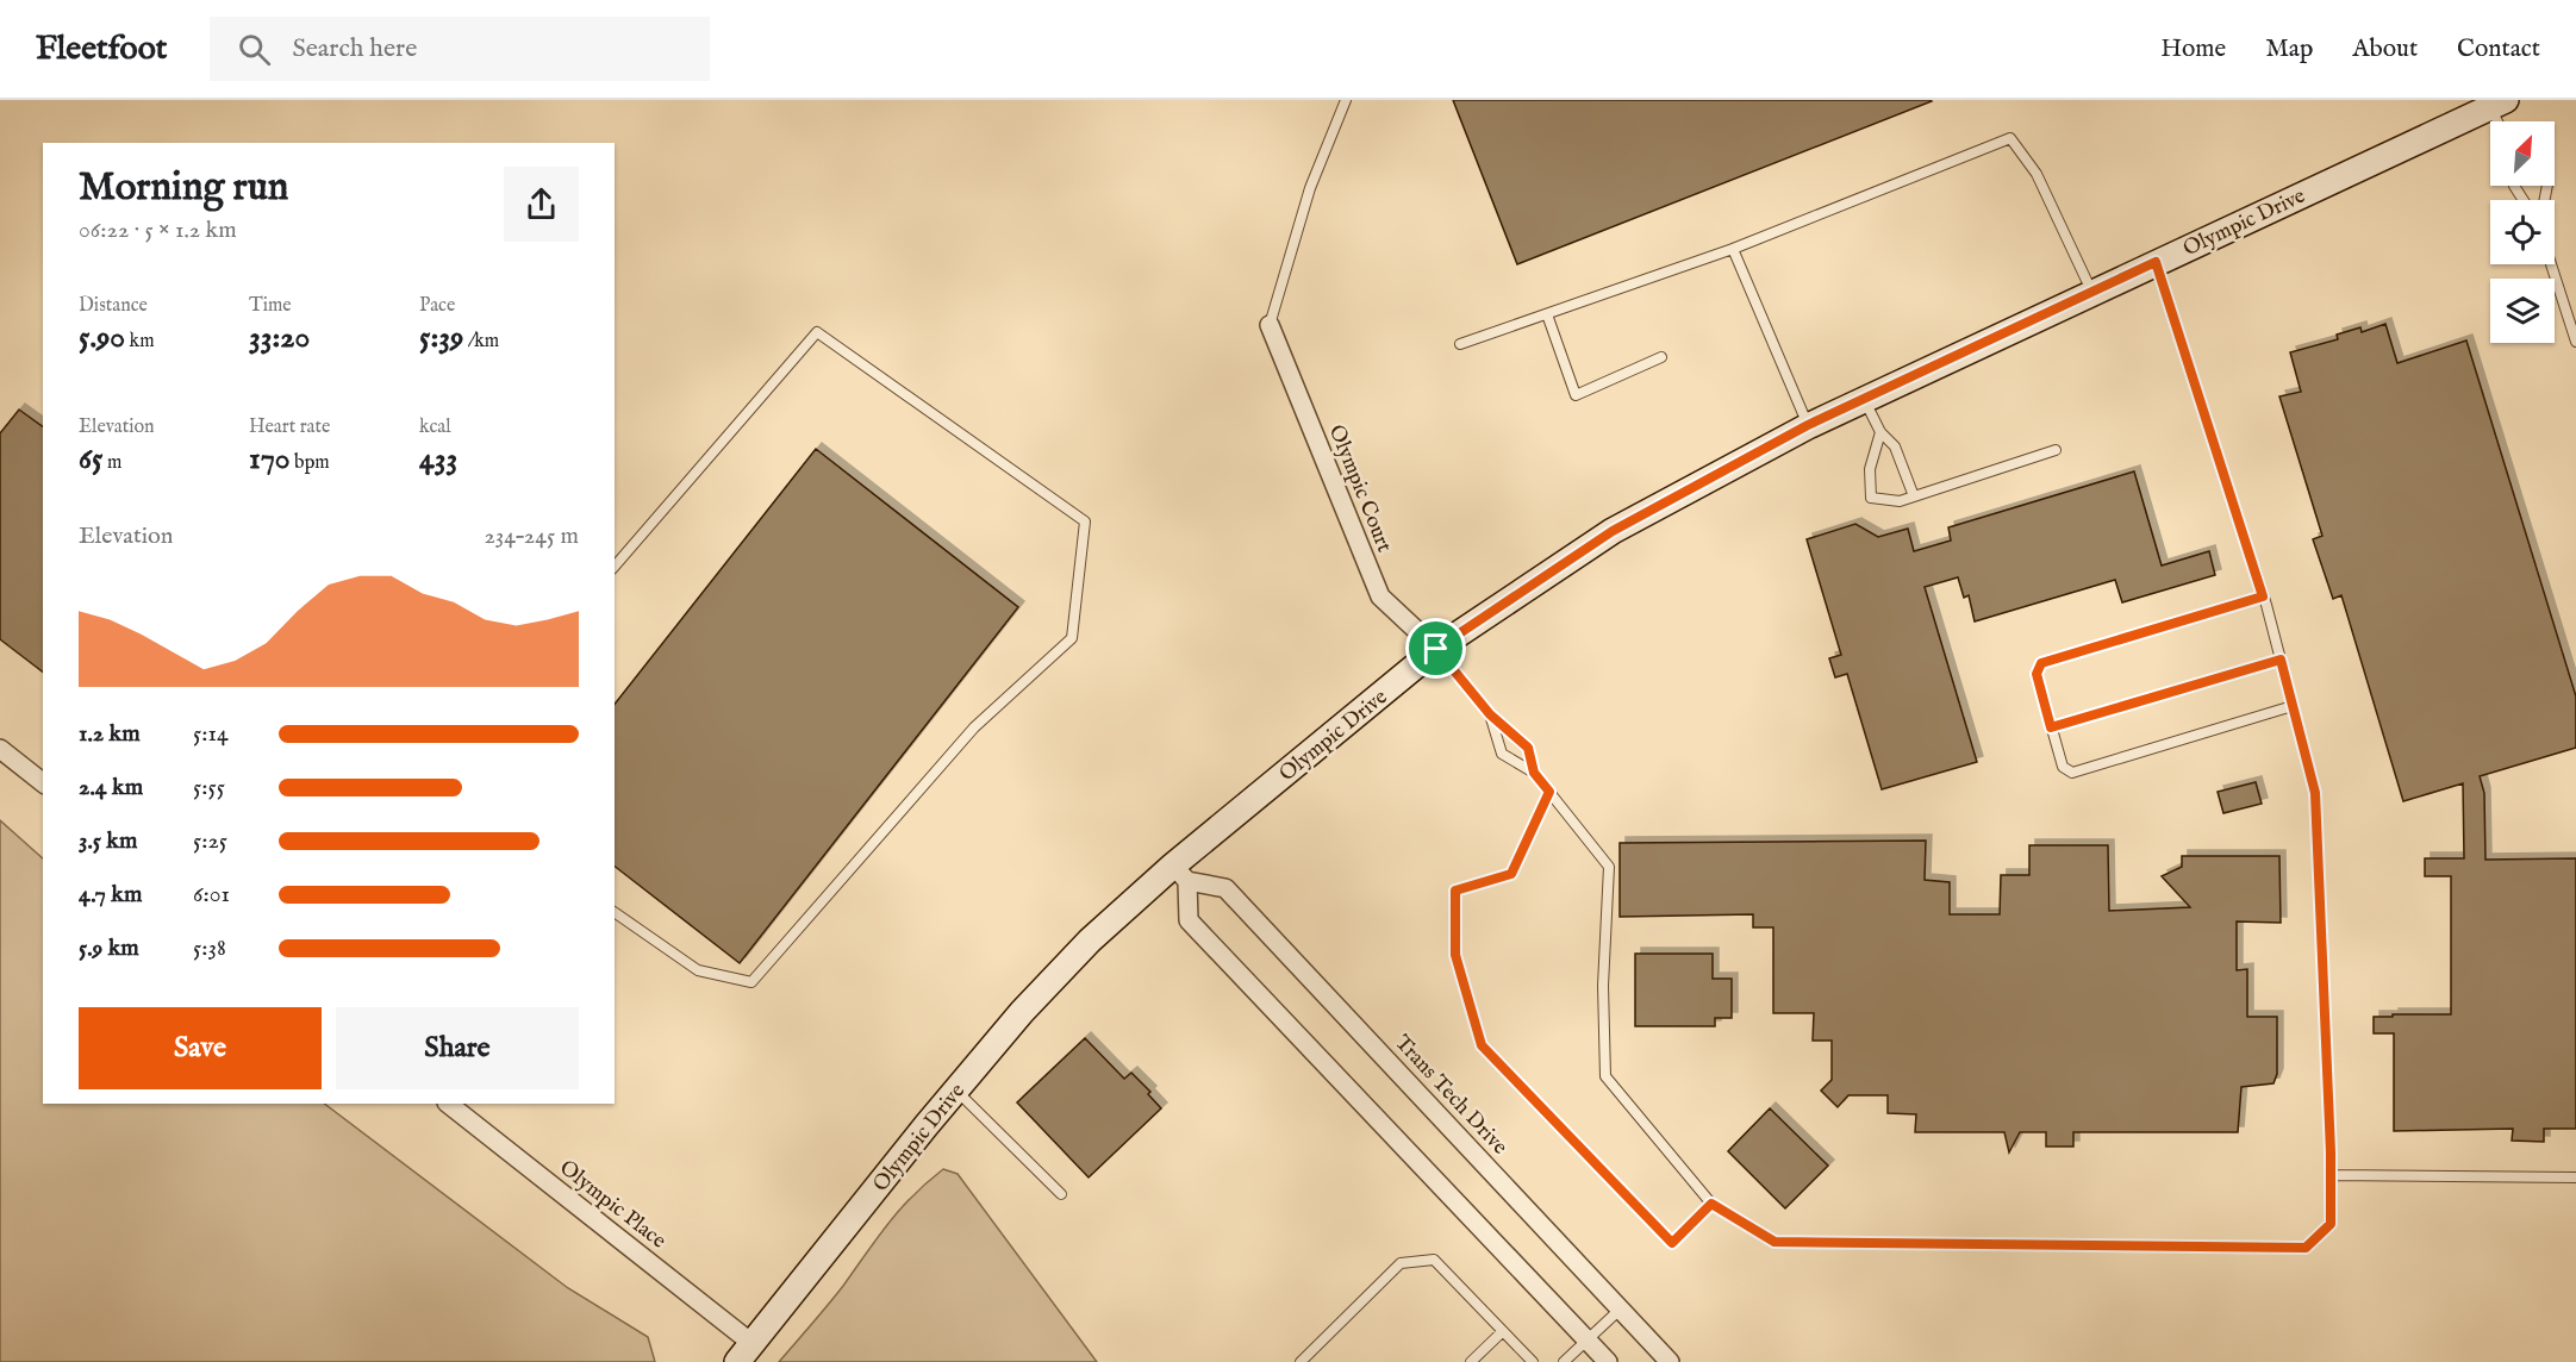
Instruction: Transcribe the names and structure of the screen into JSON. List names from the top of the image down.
{
  "streets": {
    "street": [
      "Olympic Drive",
      "Olympic Court",
      "Trans Tech Drive",
      "Olympic Place"
    ]
  },
  "crossings": [
    ["Olympic Drive", "Olympic Court"],
    ["Olympic Drive", "Trans Tech Drive"],
    ["Olympic Drive", "Olympic Place"]
  ],
  "north": "top right",
  "page": {
    "header": "Fleetfoot",
    "search": "Search here",
    "nav": [
      "Home",
      "Map",
      "About",
      "Contact"
    ],
    "heading": ["Morning run", "06:22 · 5 × 1.2 km"],
    "stats": [
      ["Distance", "5.90 km"],
      ["Time", "33:20"],
      ["Pace", "5:39 /km"],
      ["Elevation", "65 m"],
      ["Heart rate", "170 bpm"],
      ["kcal", "433"]
    ],
    "chart": ["Elevation", "234–245 m"],
    "list": [
      {
        "name": "1.2 km",
        "note": "5:14"
      },
      {
        "name": "2.4 km",
        "note": "5:55"
      },
      {
        "name": "3.5 km",
        "note": "5:25"
      },
      {
        "name": "4.7 km",
        "note": "6:01"
      },
      {
        "name": "5.9 km",
        "note": "5:38"
      }
    ],
    "buttons": ["Save", "Share"]
  }
}
